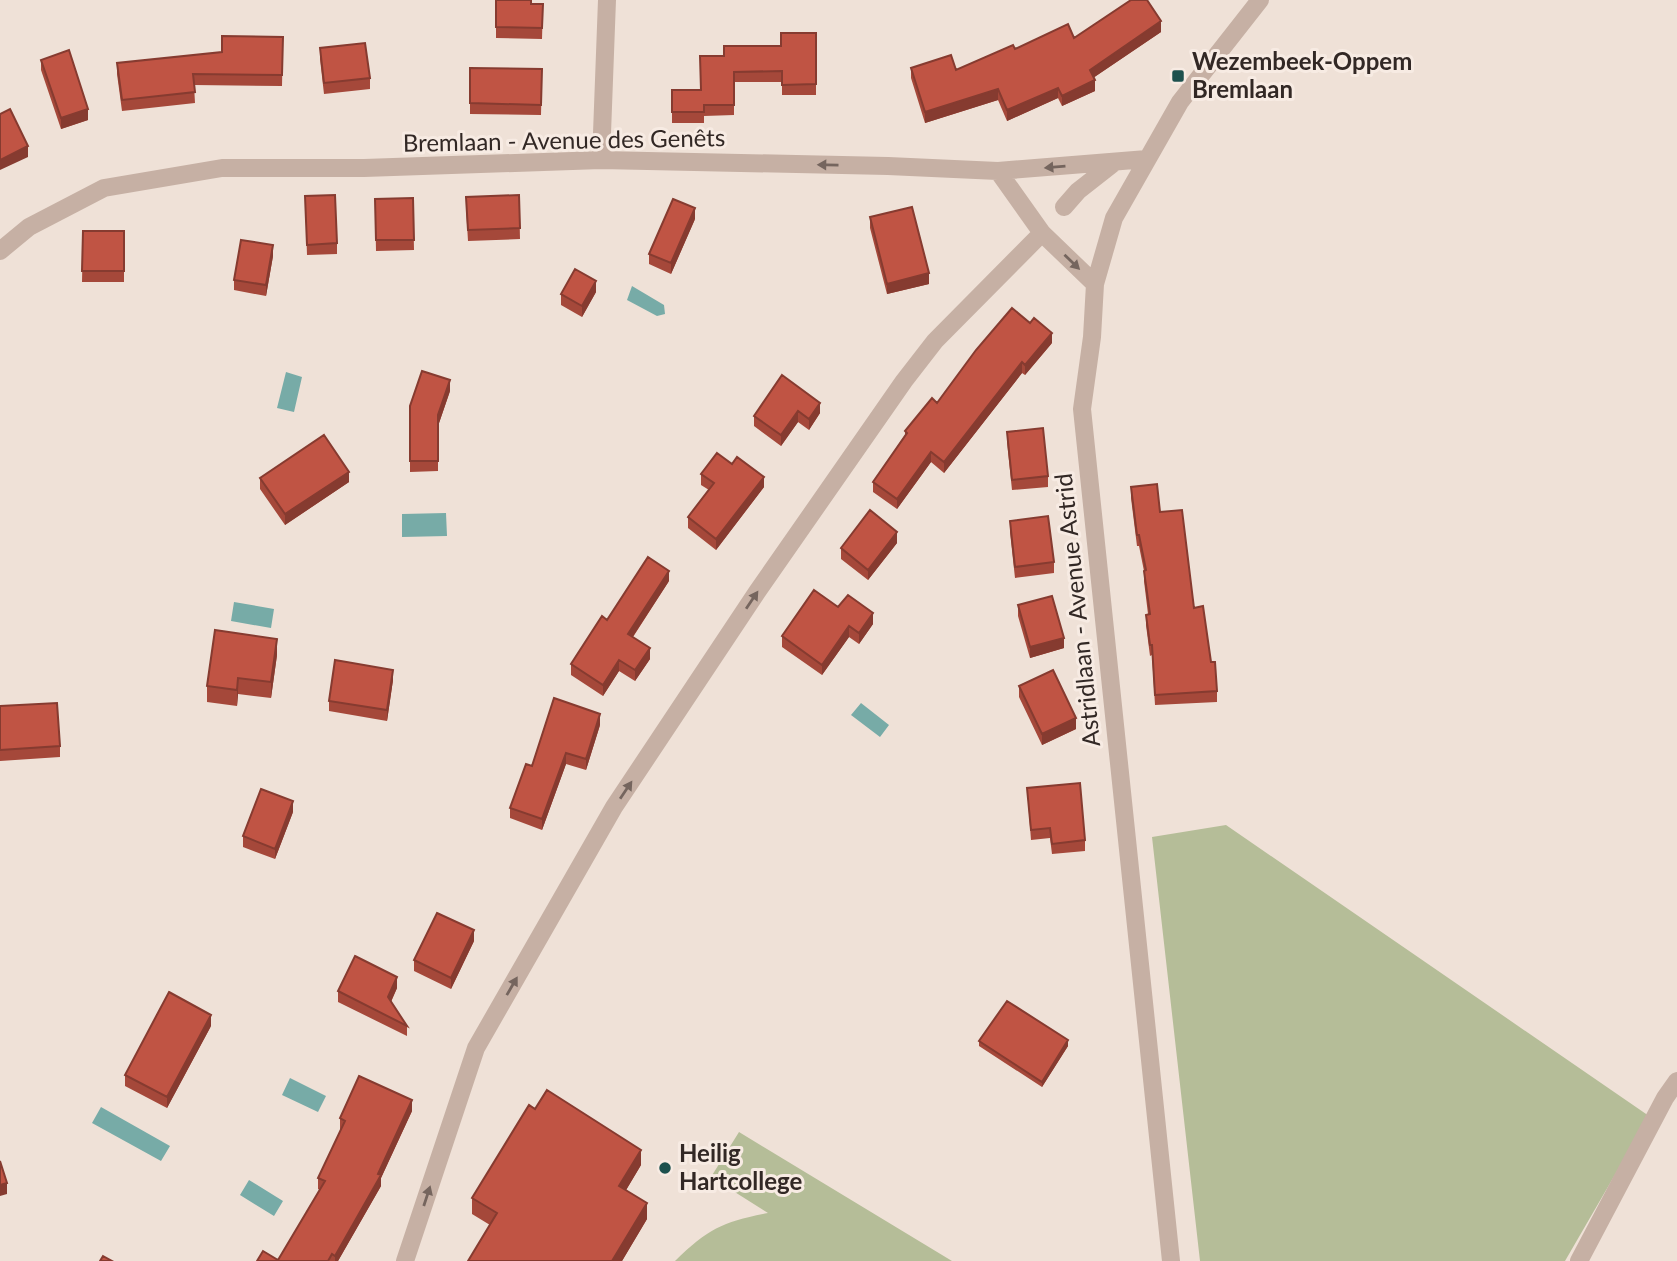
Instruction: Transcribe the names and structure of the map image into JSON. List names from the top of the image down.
{
  "streets": {
    "street": ["Bremlaan - Avenue des Genêts", "Astridlaan - Avenue Astrid"]
  },
  "crossings": [
    ["Bremlaan - Avenue des Genêts", "Astridlaan - Avenue Astrid"]
  ],
  "one_way": ["Bremlaan - Avenue des Genêts"],
  "places": {
    "transit": ["Wezembeek-Oppem Bremlaan"],
    "other": ["Heilig Hartcollege"]
  }
}
